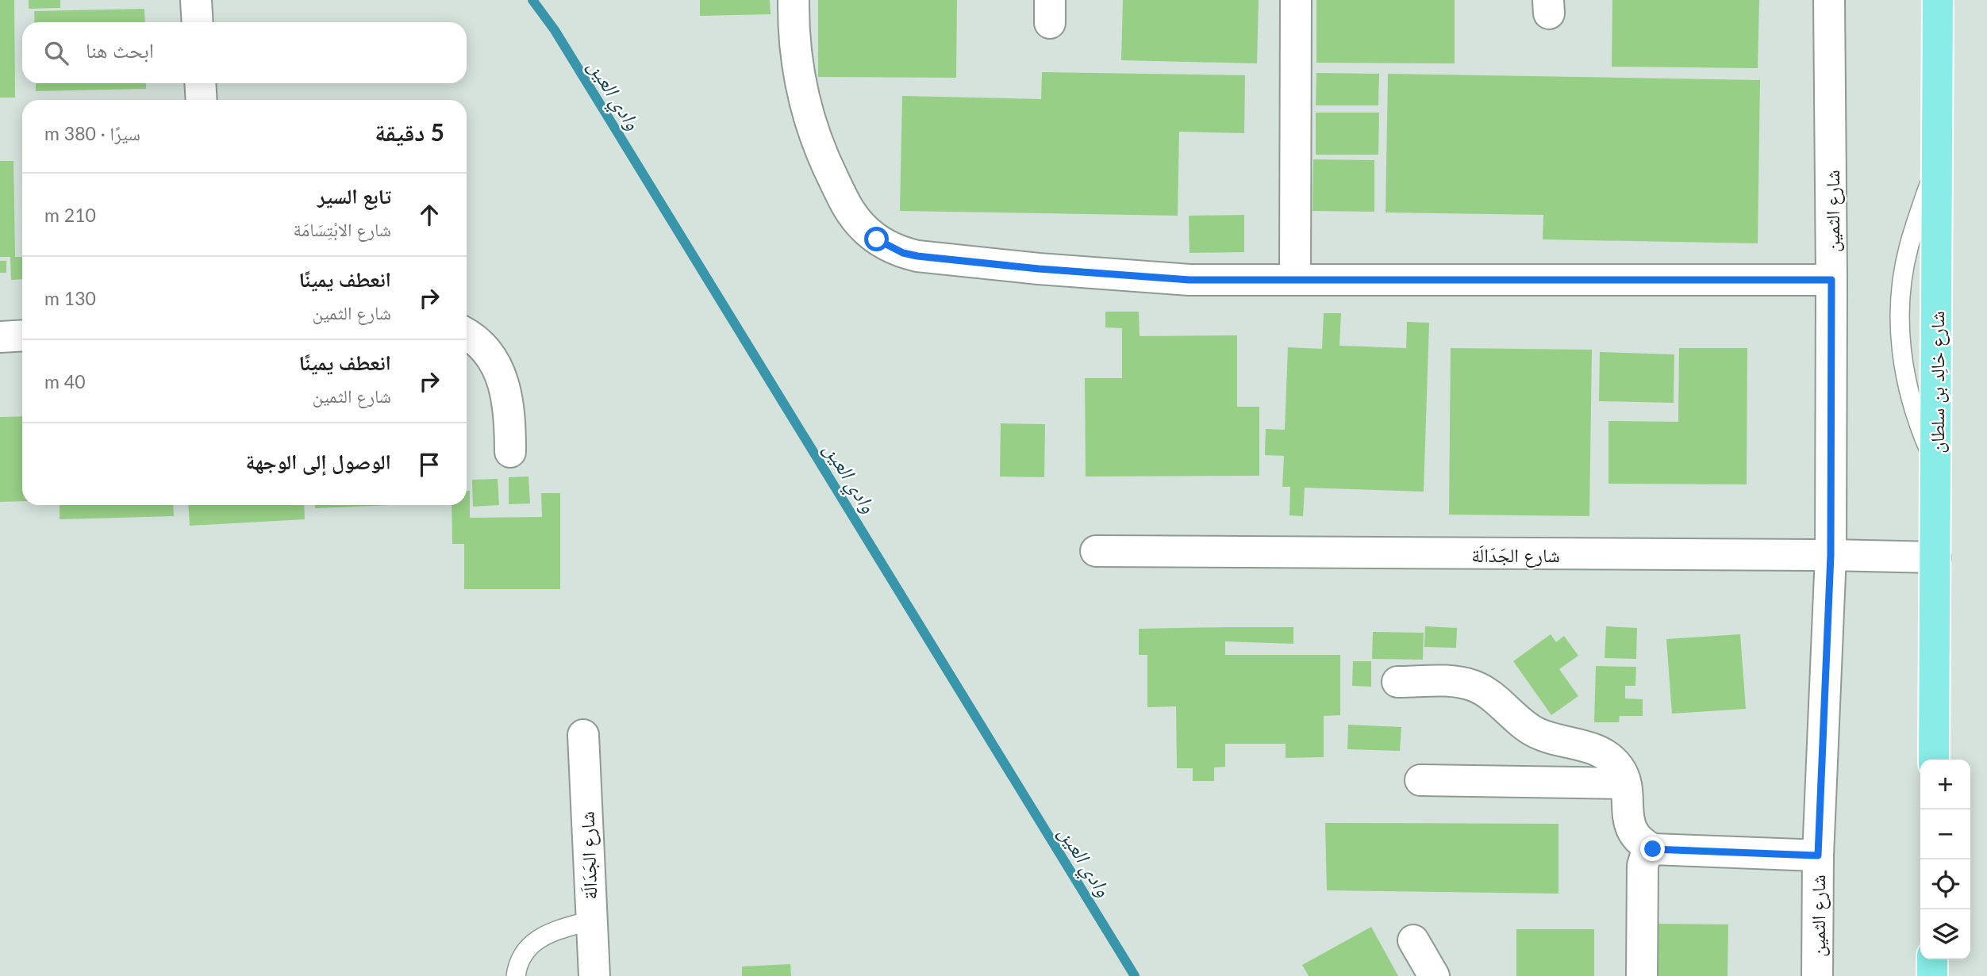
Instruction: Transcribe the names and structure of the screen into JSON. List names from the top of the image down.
{
  "streets": {
    "main road": ["شارع خالِد بن سلطان"],
    "street": ["شارع الثمين", "شارع الجَدَالَة"]
  },
  "crossings": [
    ["شارع الثمين", "شارع الجَدَالَة"],
    ["شارع خالِد بن سلطان", "شارع الجَدَالَة"]
  ],
  "water": ["وادي العين"],
  "page": {
    "search": "ابحث هنا",
    "heading": ["5 دقيقة", "سيرًا · 380 m"],
    "list": [
      ["تابع السير", "شارع الابْتِسَامَة", "210 m"],
      ["انعطف يمينًا", "شارع الثمين", "130 m"],
      ["انعطف يمينًا", "شارع الثمين", "40 m"],
      "الوصول إلى الوجهة"
    ],
    "map_buttons": ["+", "−"]
  }
}
